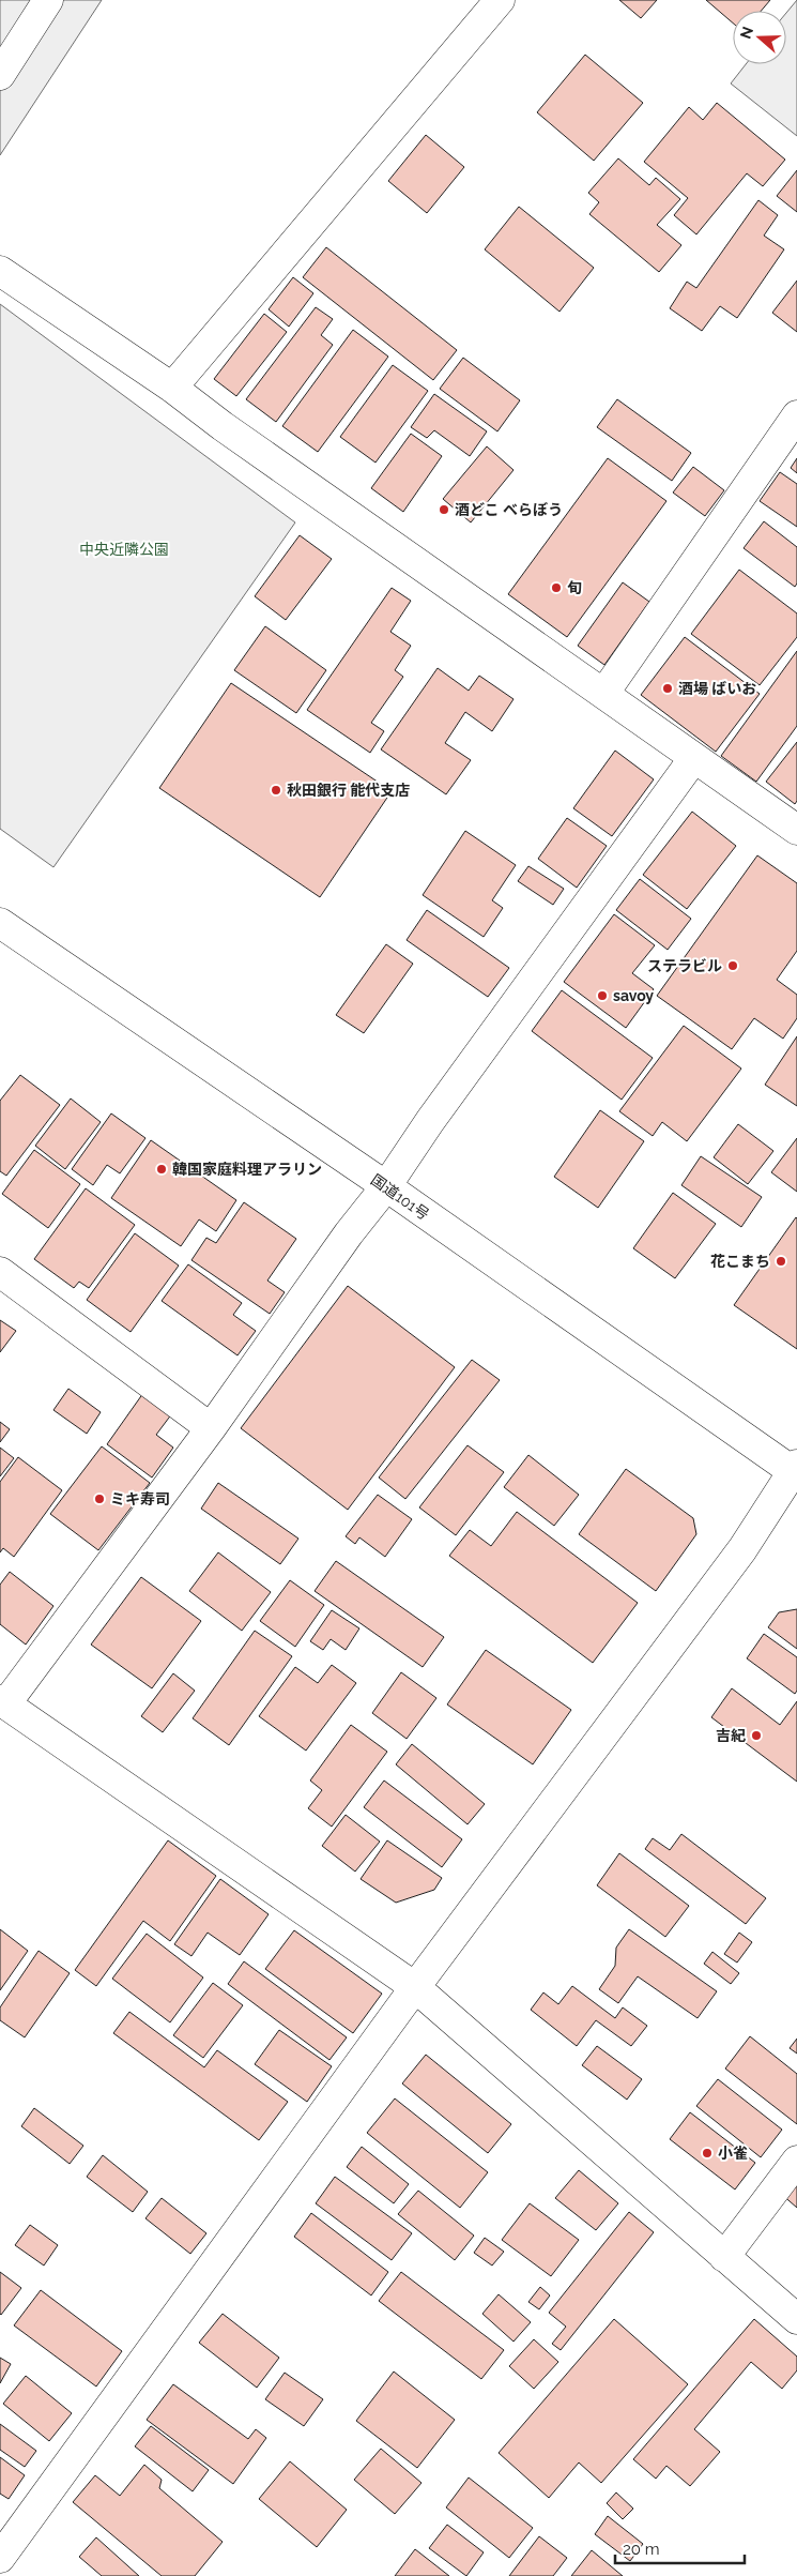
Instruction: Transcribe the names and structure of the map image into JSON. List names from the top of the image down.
{
  "streets": {
    "main road": ["国道101号"]
  },
  "parks": ["中央近隣公園"],
  "places": [
    "酒どこ べらぼう",
    "旬",
    "酒場 ばいお",
    "秋田銀行 能代支店",
    "ステラビル",
    "savoy",
    "韓国家庭料理アラリン",
    "花こまち",
    "ミキ寿司",
    "吉紀",
    "小雀"
  ],
  "scale_bar": "20 m",
  "north": "left"
}
